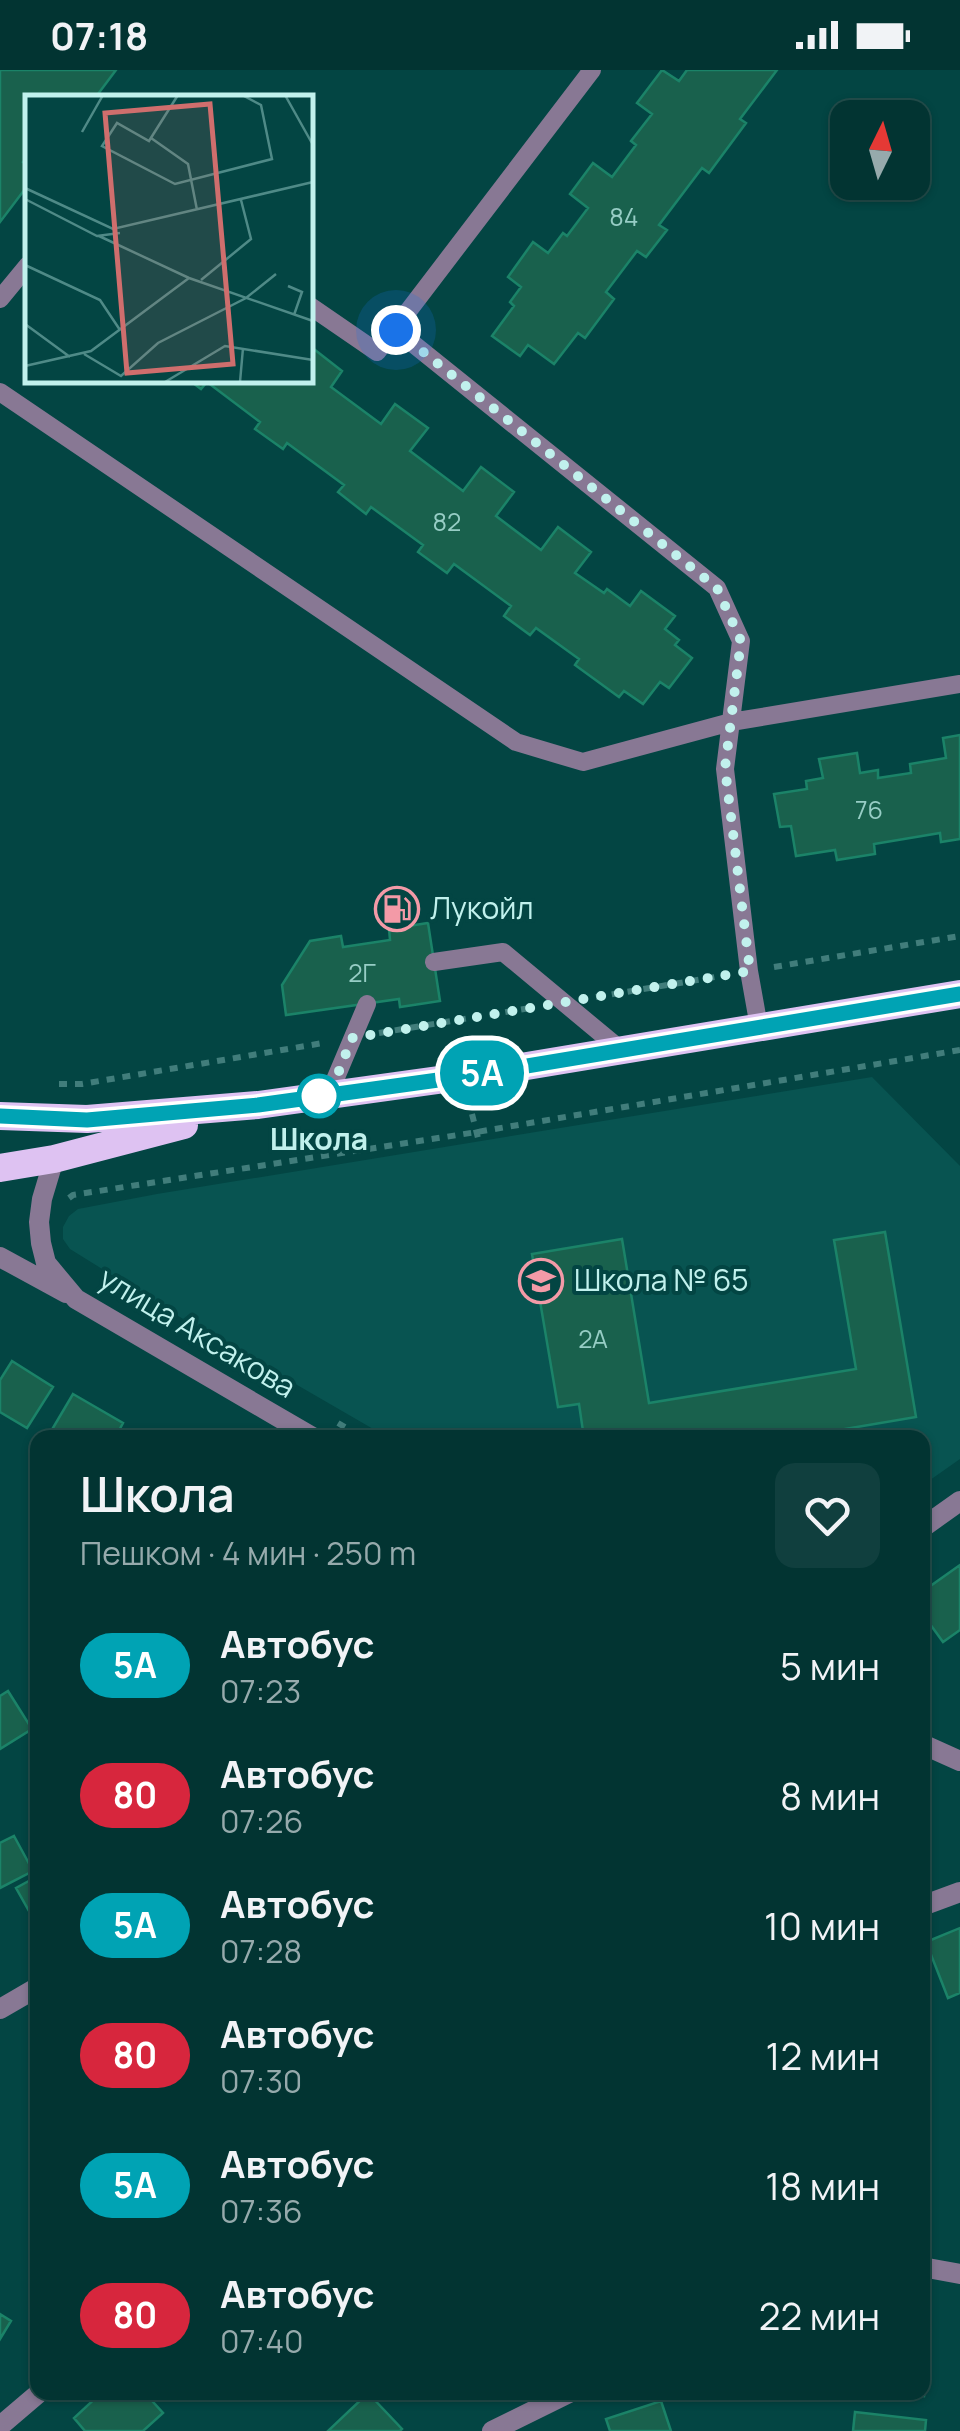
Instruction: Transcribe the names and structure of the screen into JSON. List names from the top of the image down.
{
  "streets": {
    "street": ["улица Аксакова"]
  },
  "places": {
    "fuel station": ["Лукойл"],
    "other": ["Школа"],
    "school or university": ["Школа № 65"]
  },
  "lines": ["bus line 5А"],
  "house_numbers": [
    "84",
    "82",
    "76",
    "2Г",
    "2А"
  ],
  "north": "top",
  "page": {
    "status": "07:18",
    "on_map": "5А",
    "heading": ["Школа", "Пешком · 4 мин · 250 m"],
    "list": [
      {
        "mark": "5А",
        "name": "Автобус",
        "note": "07:23",
        "value": "5 мин"
      },
      {
        "mark": "80",
        "name": "Автобус",
        "note": "07:26",
        "value": "8 мин"
      },
      {
        "mark": "5А",
        "name": "Автобус",
        "note": "07:28",
        "value": "10 мин"
      },
      {
        "mark": "80",
        "name": "Автобус",
        "note": "07:30",
        "value": "12 мин"
      },
      {
        "mark": "5А",
        "name": "Автобус",
        "note": "07:36",
        "value": "18 мин"
      },
      {
        "mark": "80",
        "name": "Автобус",
        "note": "07:40",
        "value": "22 мин"
      }
    ]
  }
}
